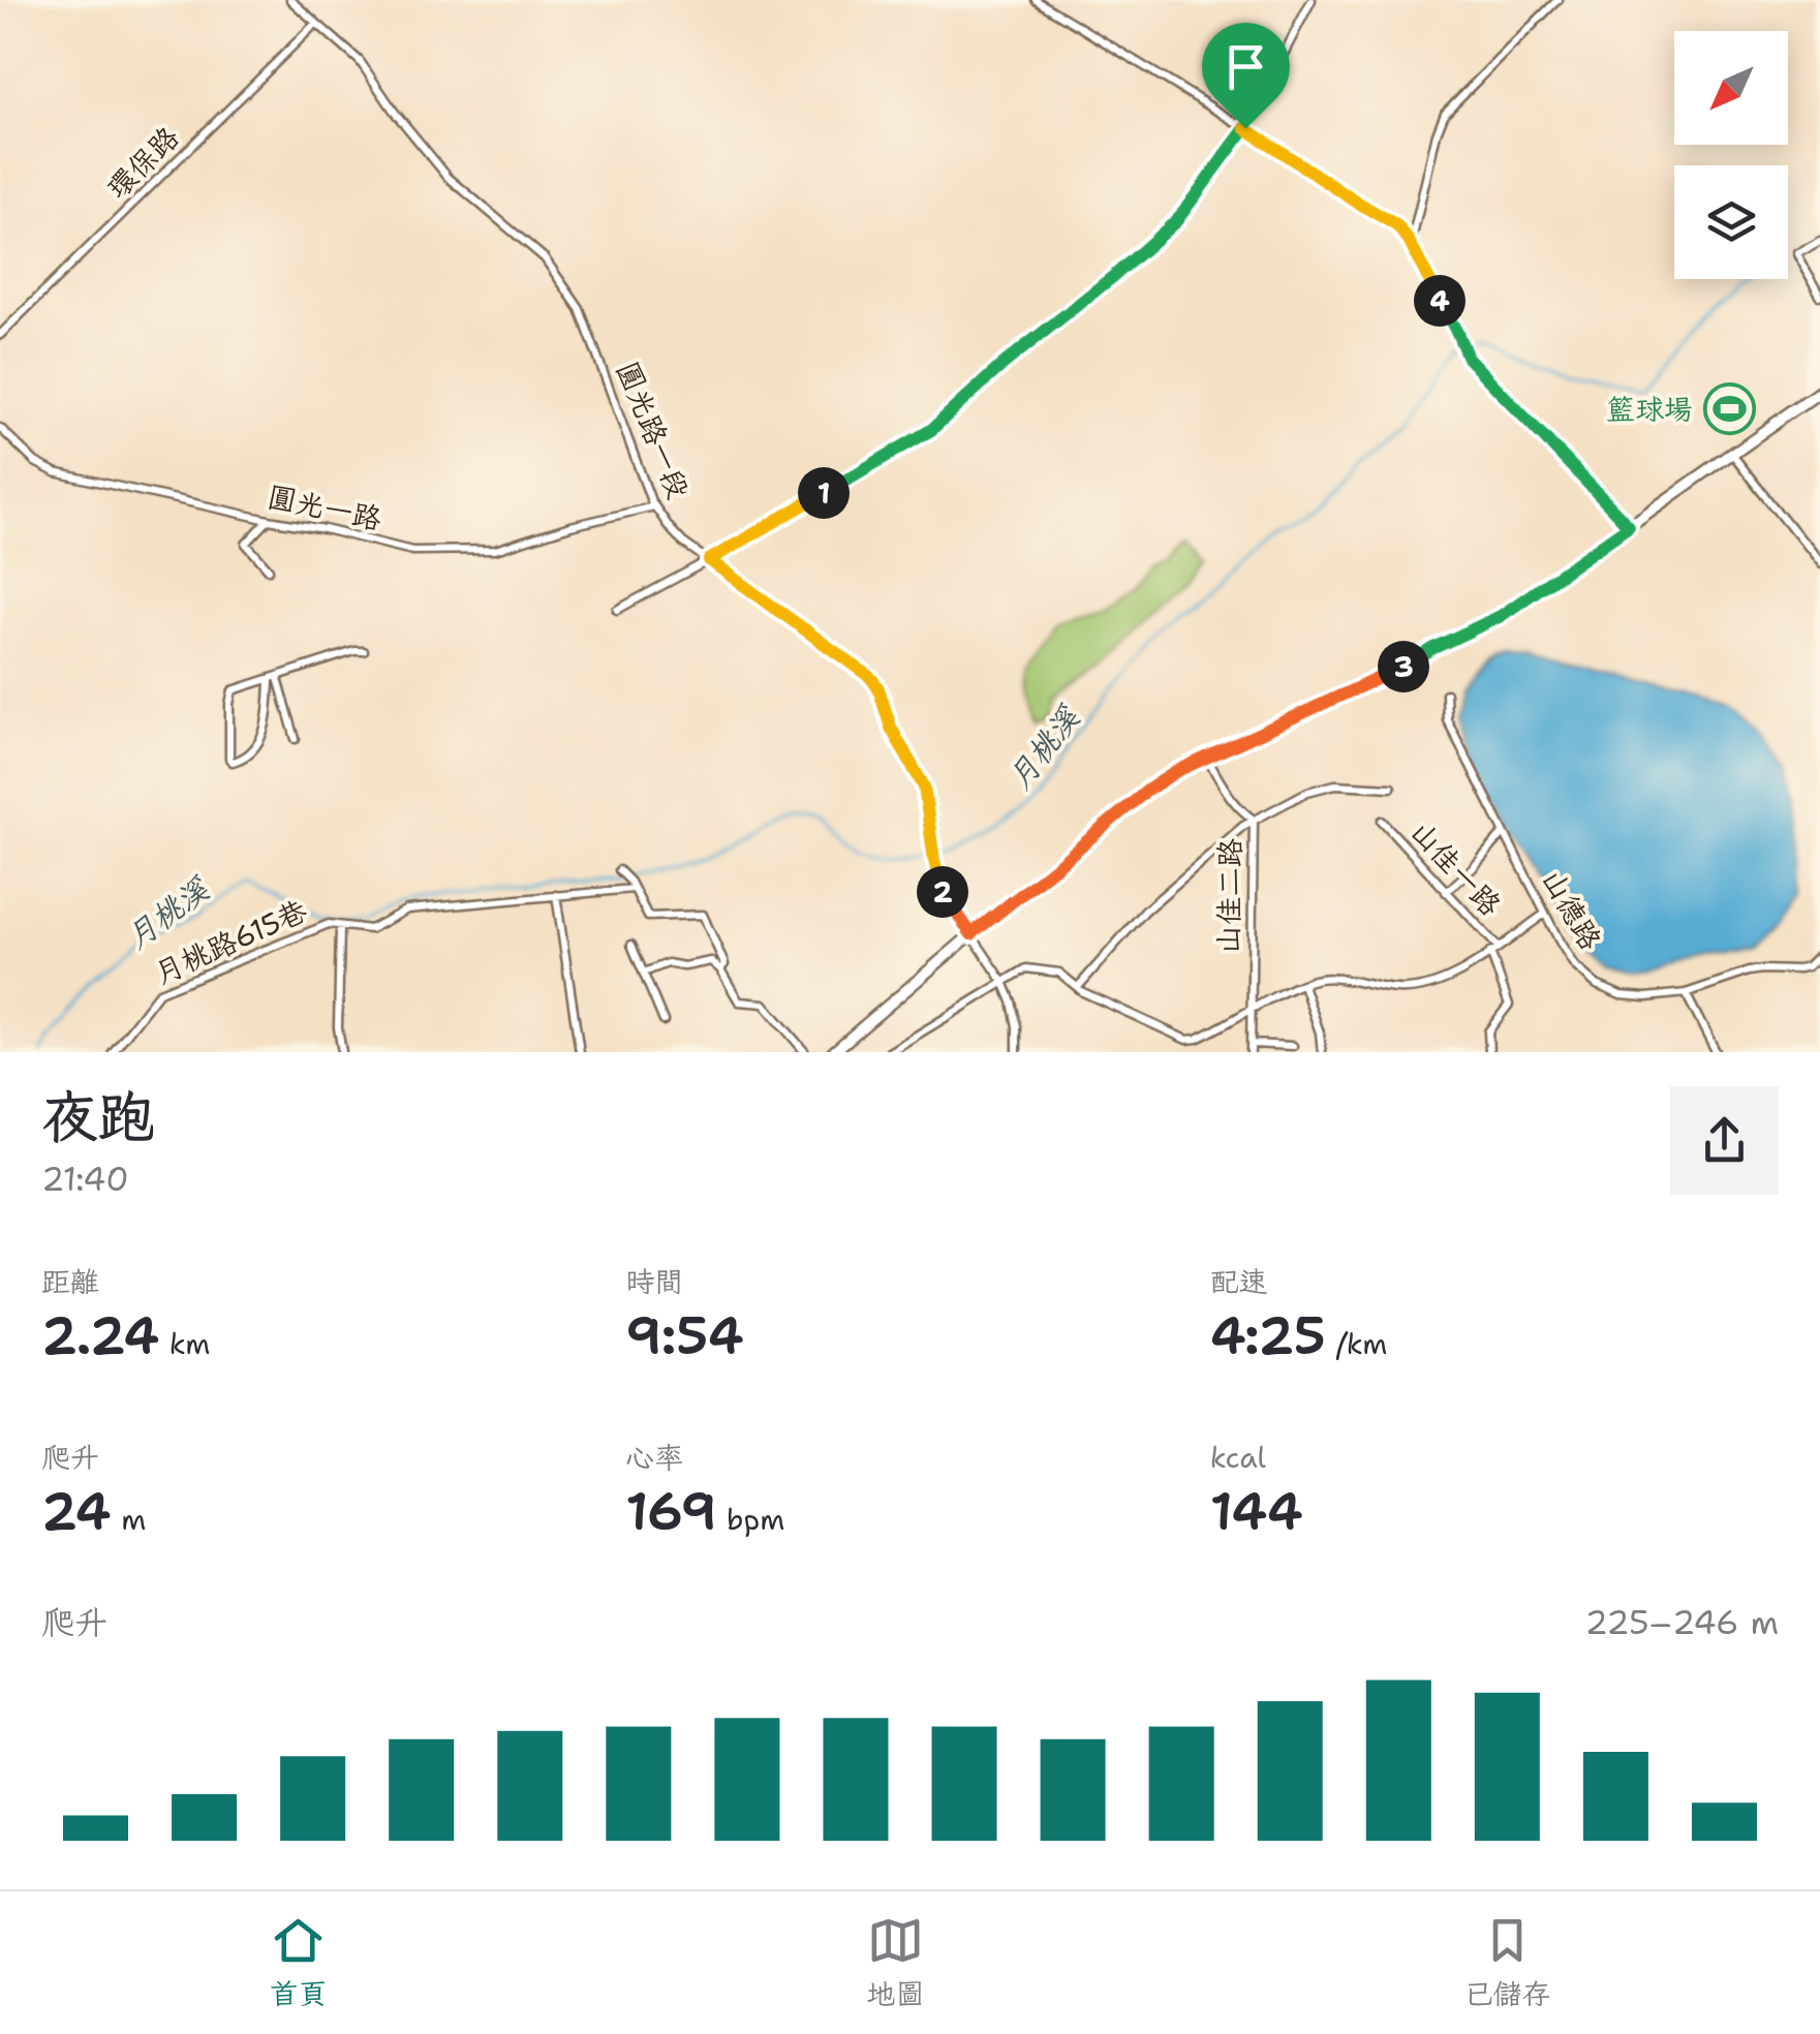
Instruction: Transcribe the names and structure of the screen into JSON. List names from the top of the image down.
{
  "streets": {
    "street": [
      "環保路",
      "圓光路一段",
      "圓光一路",
      "山佳一路",
      "山佳二路",
      "山德路",
      "月桃路615巷"
    ]
  },
  "crossings": [
    ["環保路", "圓光路一段"],
    ["圓光路一段", "圓光一路"]
  ],
  "water": ["月桃溪"],
  "places": {
    "sports": ["籃球場"]
  },
  "north": "bottom left",
  "page": {
    "pins": [
      "4",
      "1",
      "3",
      "2"
    ],
    "heading": ["夜跑", "21:40"],
    "stats": [
      ["距離", "2.24 km"],
      ["時間", "9:54"],
      ["配速", "4:25 /km"],
      ["爬升", "24 m"],
      ["心率", "169 bpm"],
      ["kcal", "144"]
    ],
    "chart": ["爬升", "225–246 m"],
    "tabs": ["首頁", "地圖", "已儲存"]
  }
}
